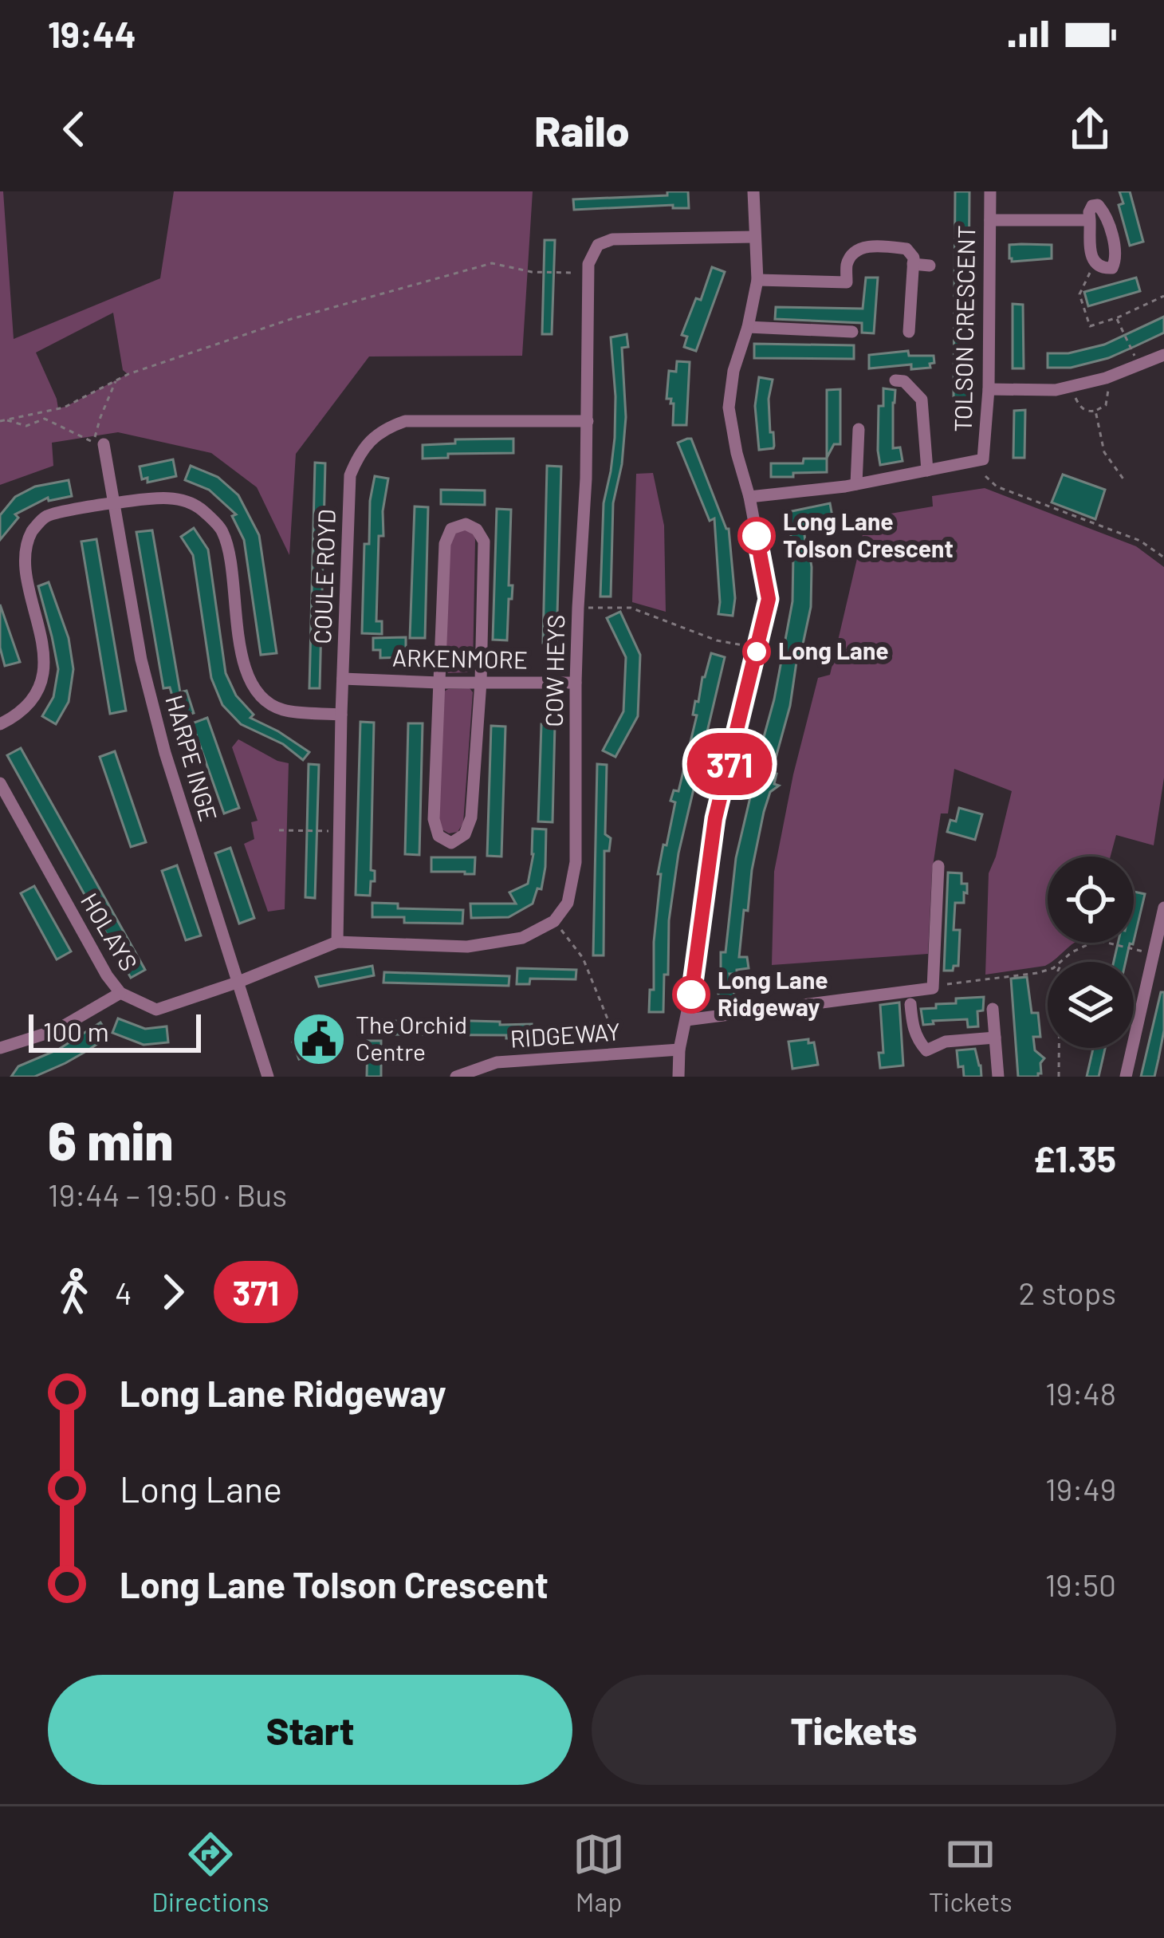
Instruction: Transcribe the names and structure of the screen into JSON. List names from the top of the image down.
{
  "streets": {
    "street": [
      "TOLSON CRESCENT",
      "COULE ROYD",
      "ARKENMORE",
      "COW HEYS",
      "HARPE INGE",
      "HOLAYS",
      "RIDGEWAY"
    ]
  },
  "crossings": [
    ["COULE ROYD", "ARKENMORE"],
    ["COULE ROYD", "COW HEYS"],
    ["ARKENMORE", "COW HEYS"],
    ["HARPE INGE", "HOLAYS"]
  ],
  "places": {
    "other": ["Long Lane Tolson Crescent", "Long Lane", "Long Lane Ridgeway"],
    "public building": ["The Orchid Centre"]
  },
  "lines": ["bus line 371"],
  "scale_bar": "100 m",
  "page": {
    "status": "19:44",
    "header": "Railo",
    "on_map": "371",
    "scale": "100 m",
    "heading": ["6 min", "19:44 – 19:50 · Bus", "£1.35"],
    "legs": ["4", "371", "2 stops"],
    "list": [
      {
        "name": "Long Lane Ridgeway",
        "value": "19:48"
      },
      {
        "name": "Long Lane",
        "value": "19:49"
      },
      {
        "name": "Long Lane Tolson Crescent",
        "value": "19:50"
      }
    ],
    "buttons": ["Start", "Tickets"],
    "tabs": ["Directions", "Map", "Tickets"]
  }
}
